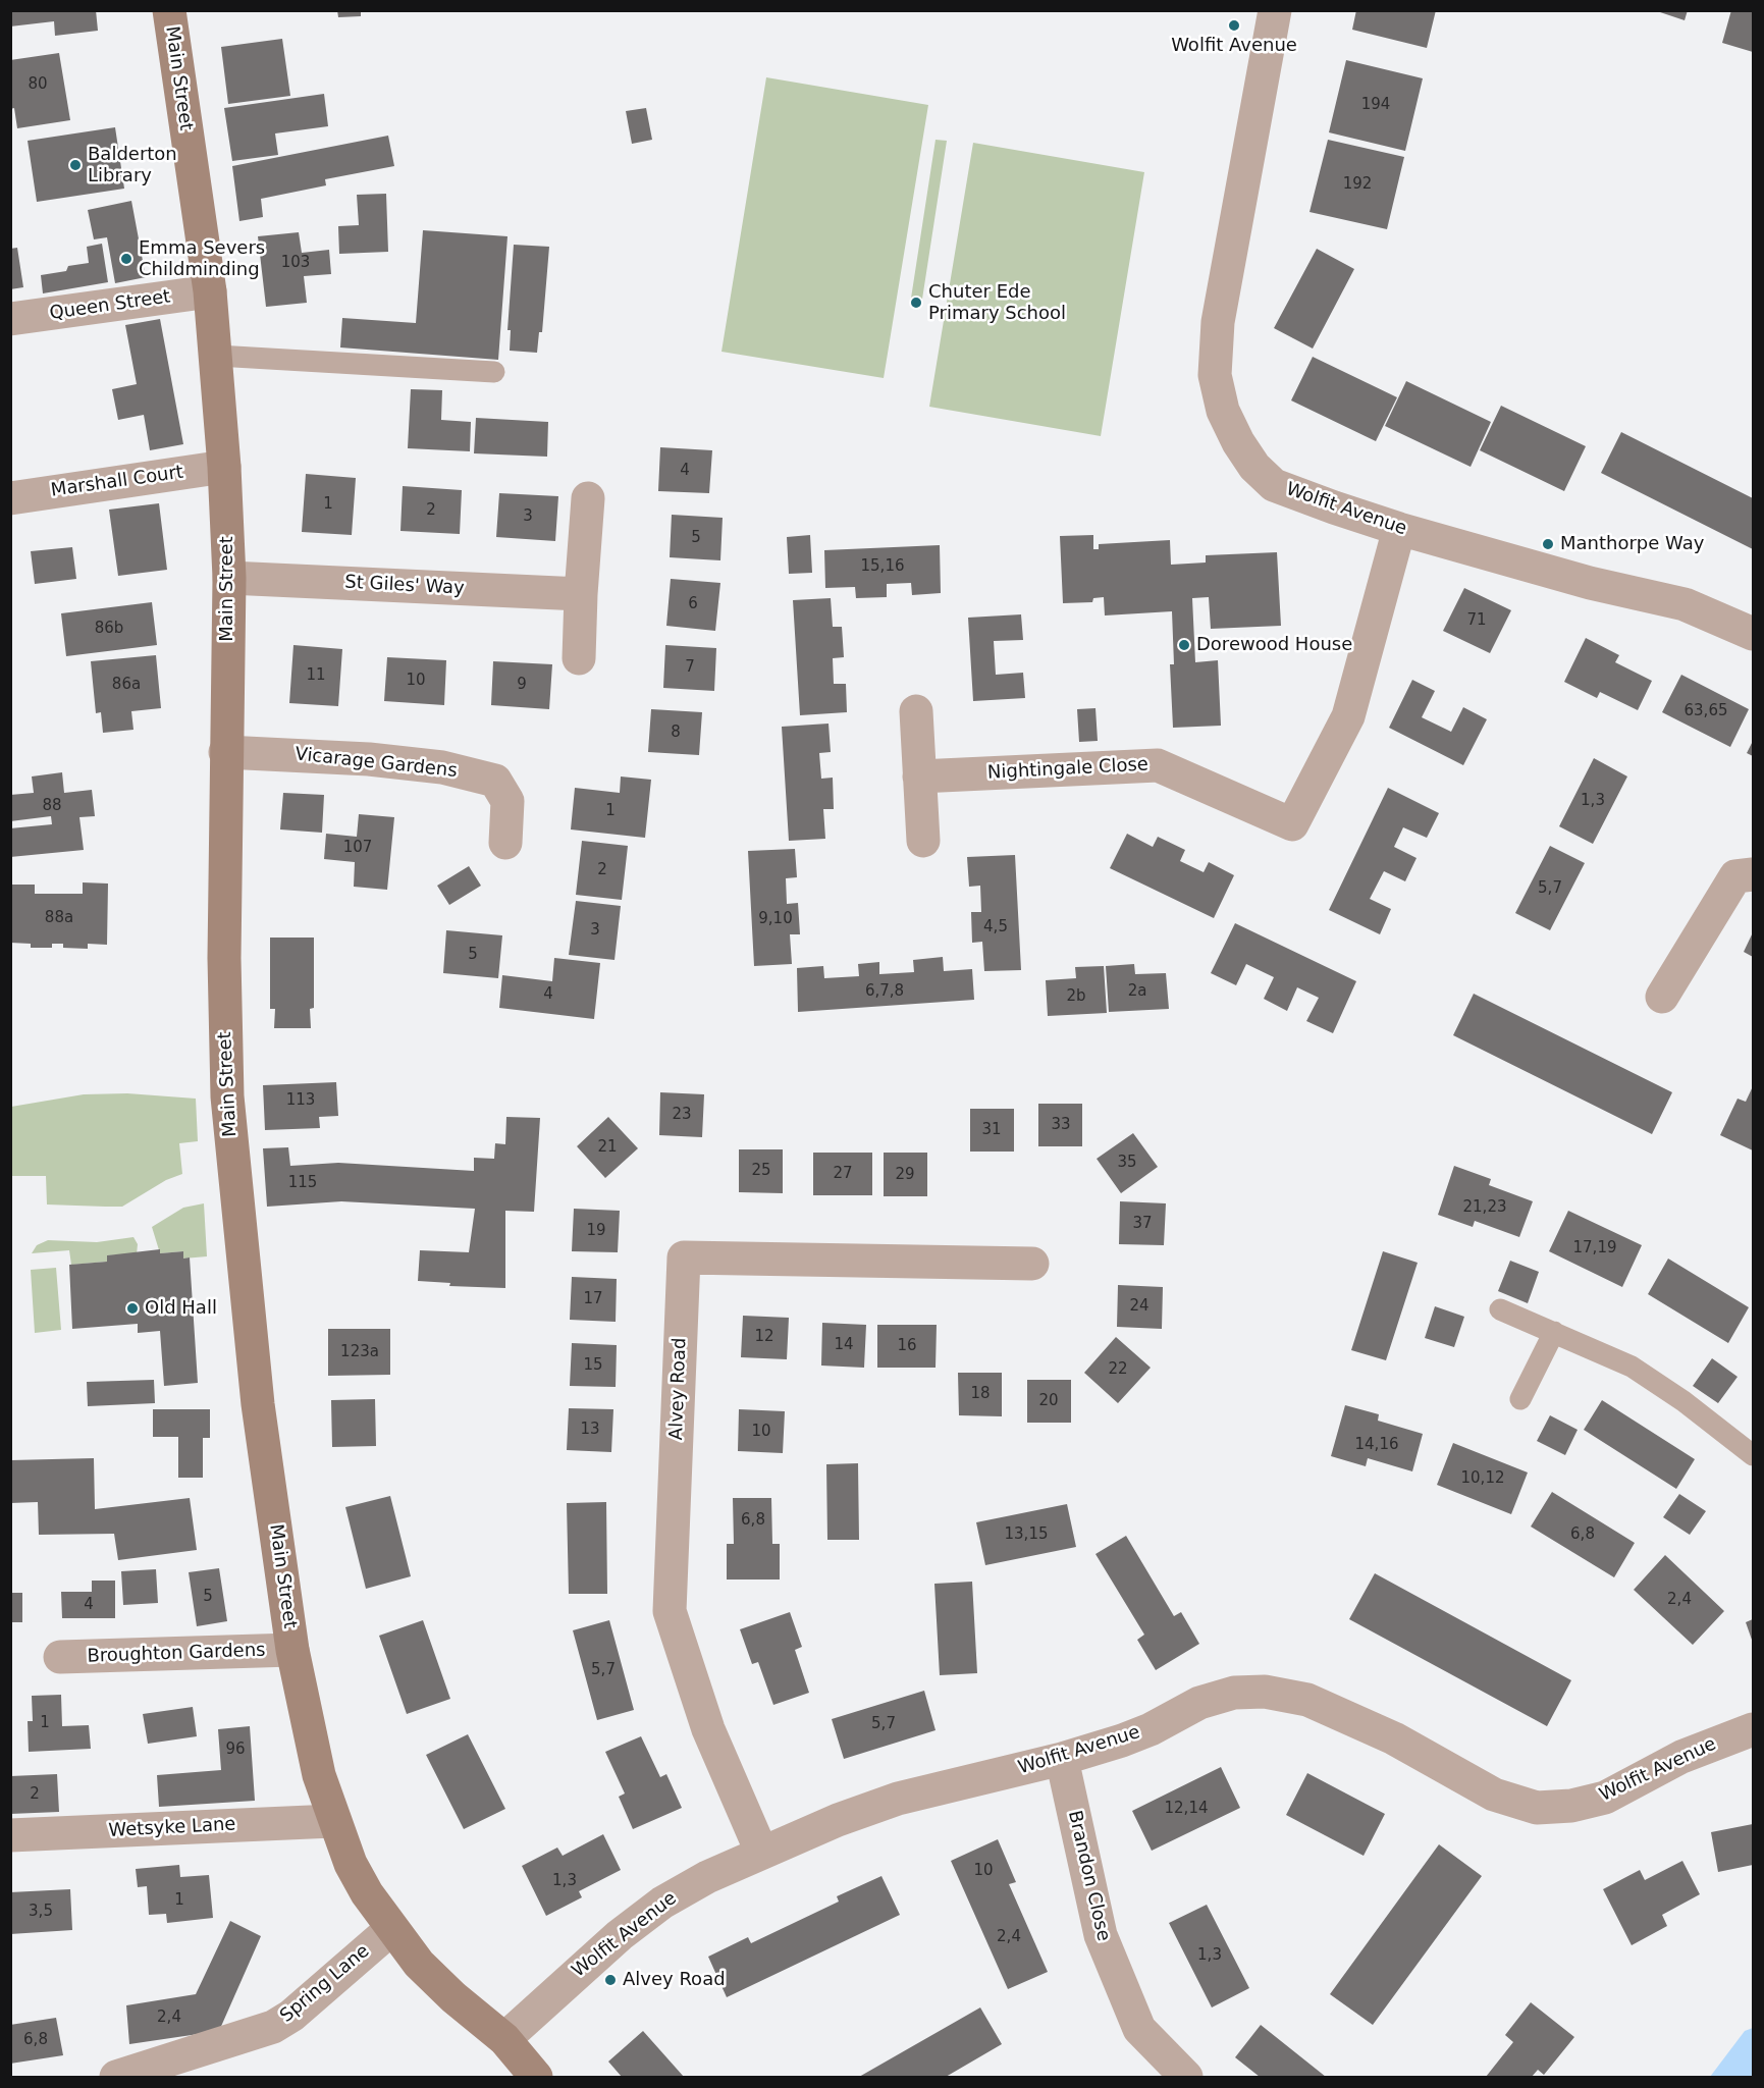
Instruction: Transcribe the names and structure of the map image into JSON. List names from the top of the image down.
{
  "streets": {
    "street": [
      "Main Street",
      "Queen Street",
      "Marshall Court",
      "Wolfit Avenue",
      "St Giles' Way",
      "Vicarage Gardens",
      "Nightingale Close",
      "Alvey Road",
      "Broughton Gardens",
      "Wetsyke Lane",
      "Brandon Close",
      "Spring Lane"
    ]
  },
  "crossings": [
    ["Main Street", "Queen Street"],
    ["Main Street", "Marshall Court"],
    ["Main Street", "Wolfit Avenue"],
    ["Main Street", "St Giles' Way"],
    ["Main Street", "Vicarage Gardens"],
    ["Main Street", "Broughton Gardens"],
    ["Main Street", "Wetsyke Lane"],
    ["Main Street", "Spring Lane"],
    ["Wolfit Avenue", "Nightingale Close"],
    ["Wolfit Avenue", "Alvey Road"],
    ["Wolfit Avenue", "Brandon Close"]
  ],
  "places": [
    "Wolfit Avenue",
    "Balderton Library",
    "Emma Severs Childminding",
    "Chuter Ede Primary School",
    "Manthorpe Way",
    "Dorewood House",
    "Old Hall",
    "Alvey Road"
  ],
  "house_numbers": [
    "80",
    "194",
    "192",
    "103",
    "4",
    "1",
    "2",
    "3",
    "5",
    "15,16",
    "6",
    "71",
    "86b",
    "7",
    "11",
    "10",
    "86a",
    "9",
    "63,65",
    "8",
    "1,3",
    "88",
    "1",
    "107",
    "2",
    "5,7",
    "88a",
    "9,10",
    "4,5",
    "3",
    "5",
    "6,7,8",
    "2a",
    "4",
    "2b",
    "113",
    "23",
    "33",
    "31",
    "21",
    "35",
    "25",
    "27",
    "29",
    "115",
    "21,23",
    "37",
    "19",
    "17,19",
    "17",
    "24",
    "12",
    "14",
    "16",
    "123a",
    "15",
    "22",
    "18",
    "20",
    "13",
    "10",
    "14,16",
    "10,12",
    "6,8",
    "13,15",
    "6,8",
    "5",
    "2,4",
    "4",
    "5,7",
    "1",
    "5,7",
    "96",
    "2",
    "12,14",
    "10",
    "1,3",
    "1",
    "3,5",
    "2,4",
    "1,3",
    "2,4",
    "6,8"
  ]
}
